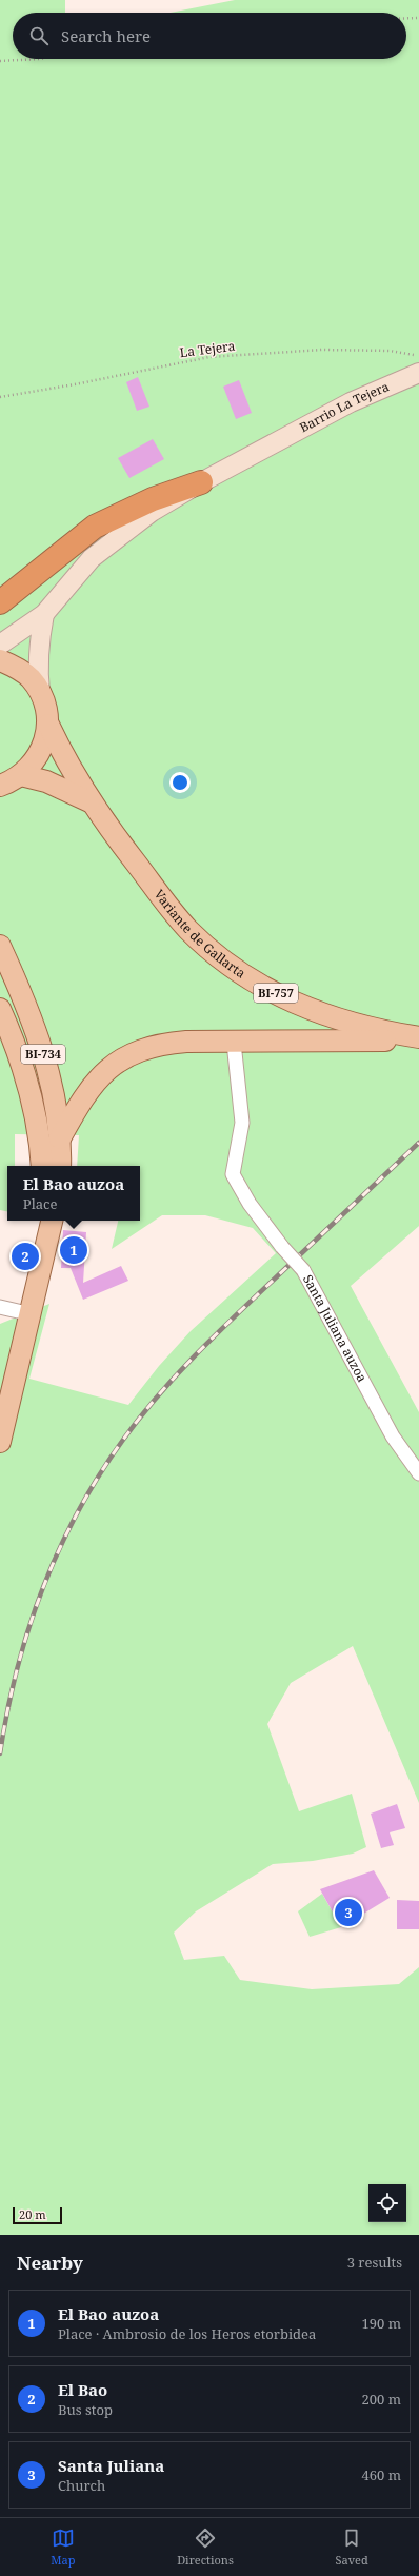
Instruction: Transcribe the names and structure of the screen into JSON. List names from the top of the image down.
{
  "streets": {
    "main road": ["Variante de Gallarta", "BI-757", "BI-734"],
    "street": ["Barrio La Tejera", "Santa Juliana auzoa"],
    "path": ["La Tejera"]
  },
  "scale_bar": "20 m",
  "page": {
    "search": "Search here",
    "popup": ["El Bao auzoa", "Place"],
    "pins": ["1", "2", "3"],
    "scale": "20 m",
    "heading": ["Nearby", "3 results"],
    "list": [
      {
        "mark": "1",
        "name": "El Bao auzoa",
        "note": "Place · Ambrosio de los Heros etorbidea",
        "value": "190 m"
      },
      {
        "mark": "2",
        "name": "El Bao",
        "note": "Bus stop",
        "value": "200 m"
      },
      {
        "mark": "3",
        "name": "Santa Juliana",
        "note": "Church",
        "value": "460 m"
      }
    ],
    "nav": ["Map", "Directions", "Saved"]
  }
}
